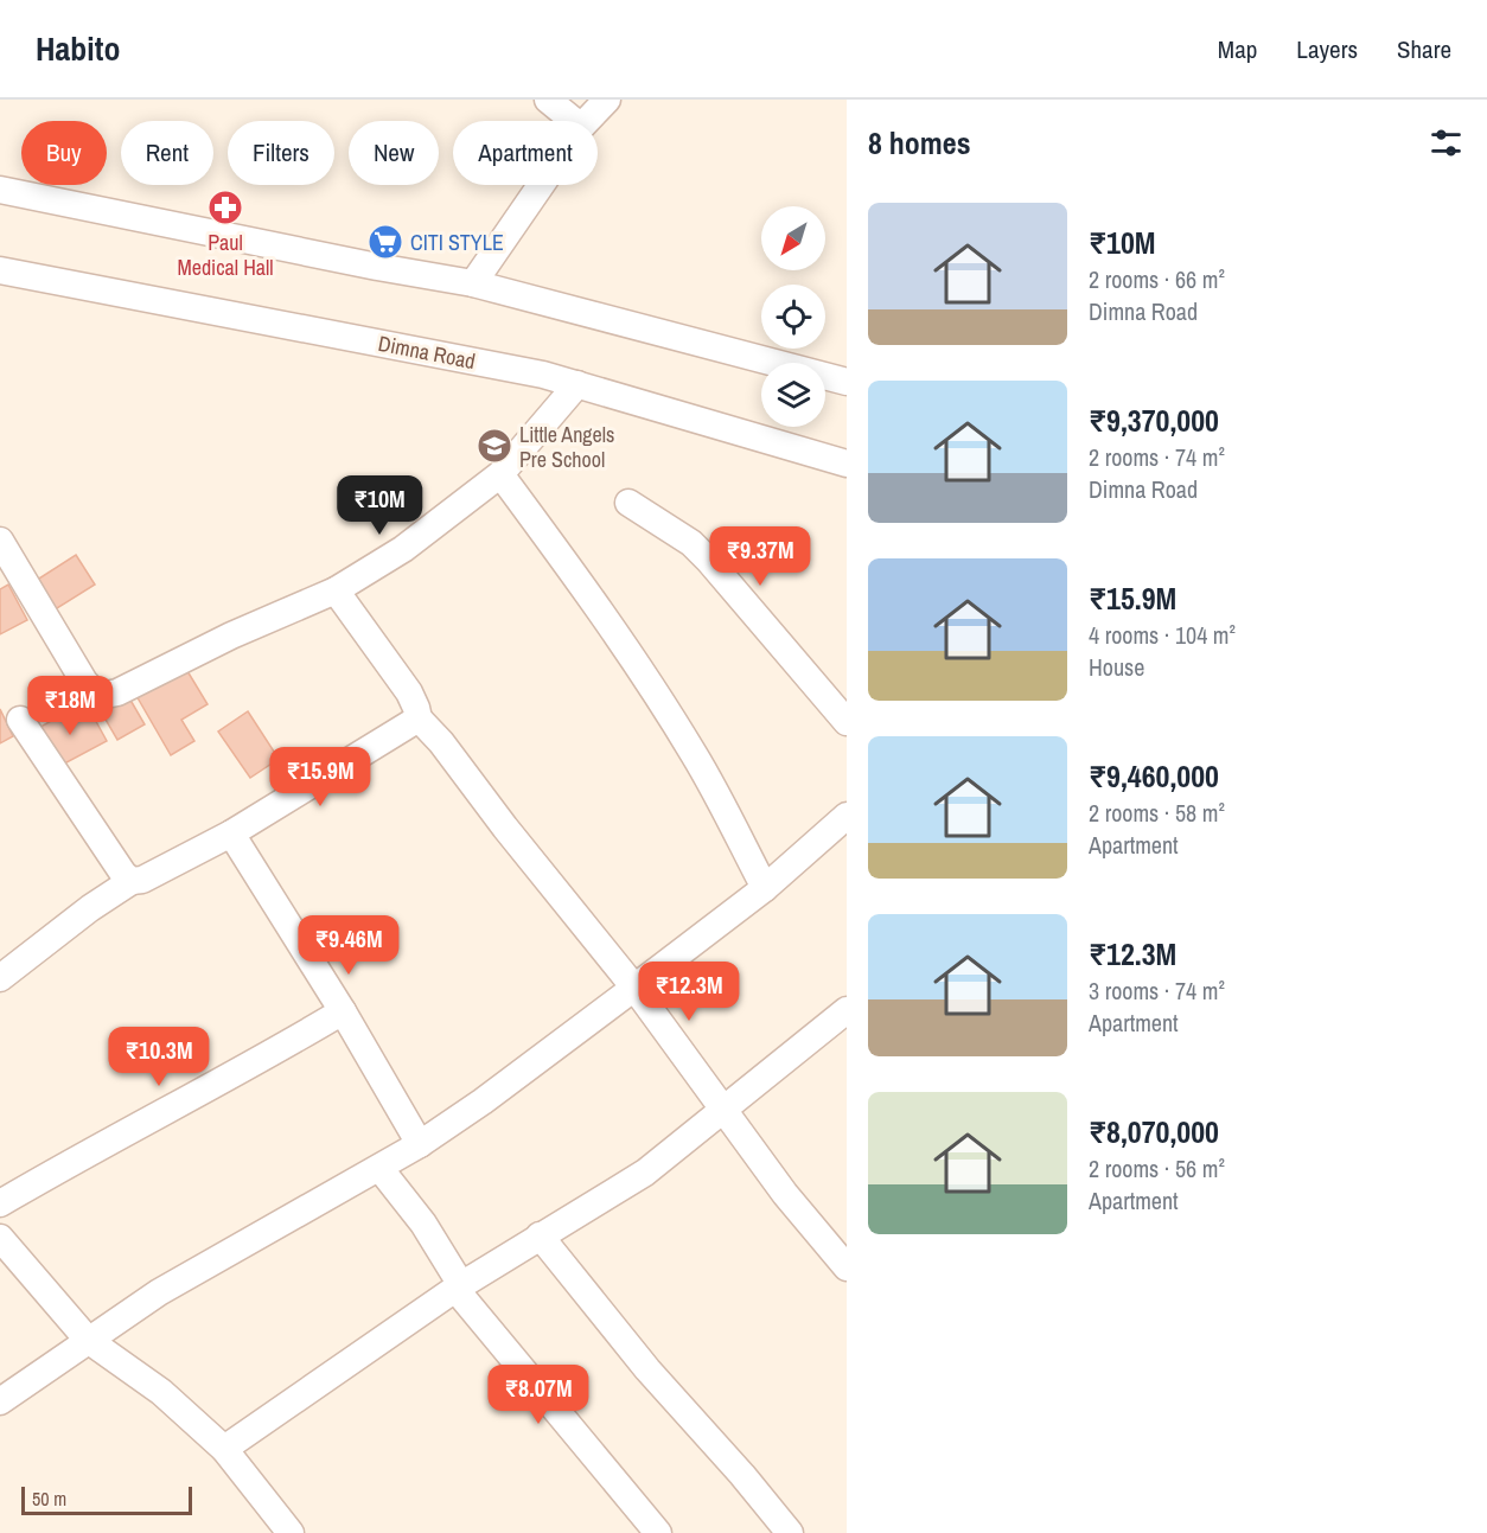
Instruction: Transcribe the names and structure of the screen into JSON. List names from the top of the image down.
{
  "streets": {
    "street": ["Dimna Road"]
  },
  "places": {
    "pharmacy": ["Paul Medical Hall"],
    "supermarket": ["CITI STYLE"],
    "school or university": ["Little Angels Pre School"]
  },
  "scale_bar": "50 m",
  "north": "bottom left",
  "page": {
    "header": "Habito",
    "nav": ["Map", "Layers", "Share"],
    "heading": "8 homes",
    "chip": [
      "Buy",
      "Rent",
      "Filters",
      "New",
      "Apartment"
    ],
    "list": [
      {
        "name": "₹10M",
        "note": "2 rooms · 66 m² · Dimna Road"
      },
      {
        "name": "₹9,370,000",
        "note": "2 rooms · 74 m² · Dimna Road"
      },
      {
        "name": "₹15.9M",
        "note": "4 rooms · 104 m² · House"
      },
      {
        "name": "₹9,460,000",
        "note": "2 rooms · 58 m² · Apartment"
      },
      {
        "name": "₹12.3M",
        "note": "3 rooms · 74 m² · Apartment"
      },
      {
        "name": "₹8,070,000",
        "note": "2 rooms · 56 m² · Apartment"
      }
    ],
    "price": [
      "₹10M",
      "₹9.37M",
      "₹18M",
      "₹15.9M",
      "₹9.46M",
      "₹12.3M",
      "₹10.3M",
      "₹8.07M"
    ],
    "scale": "50 m"
  }
}
